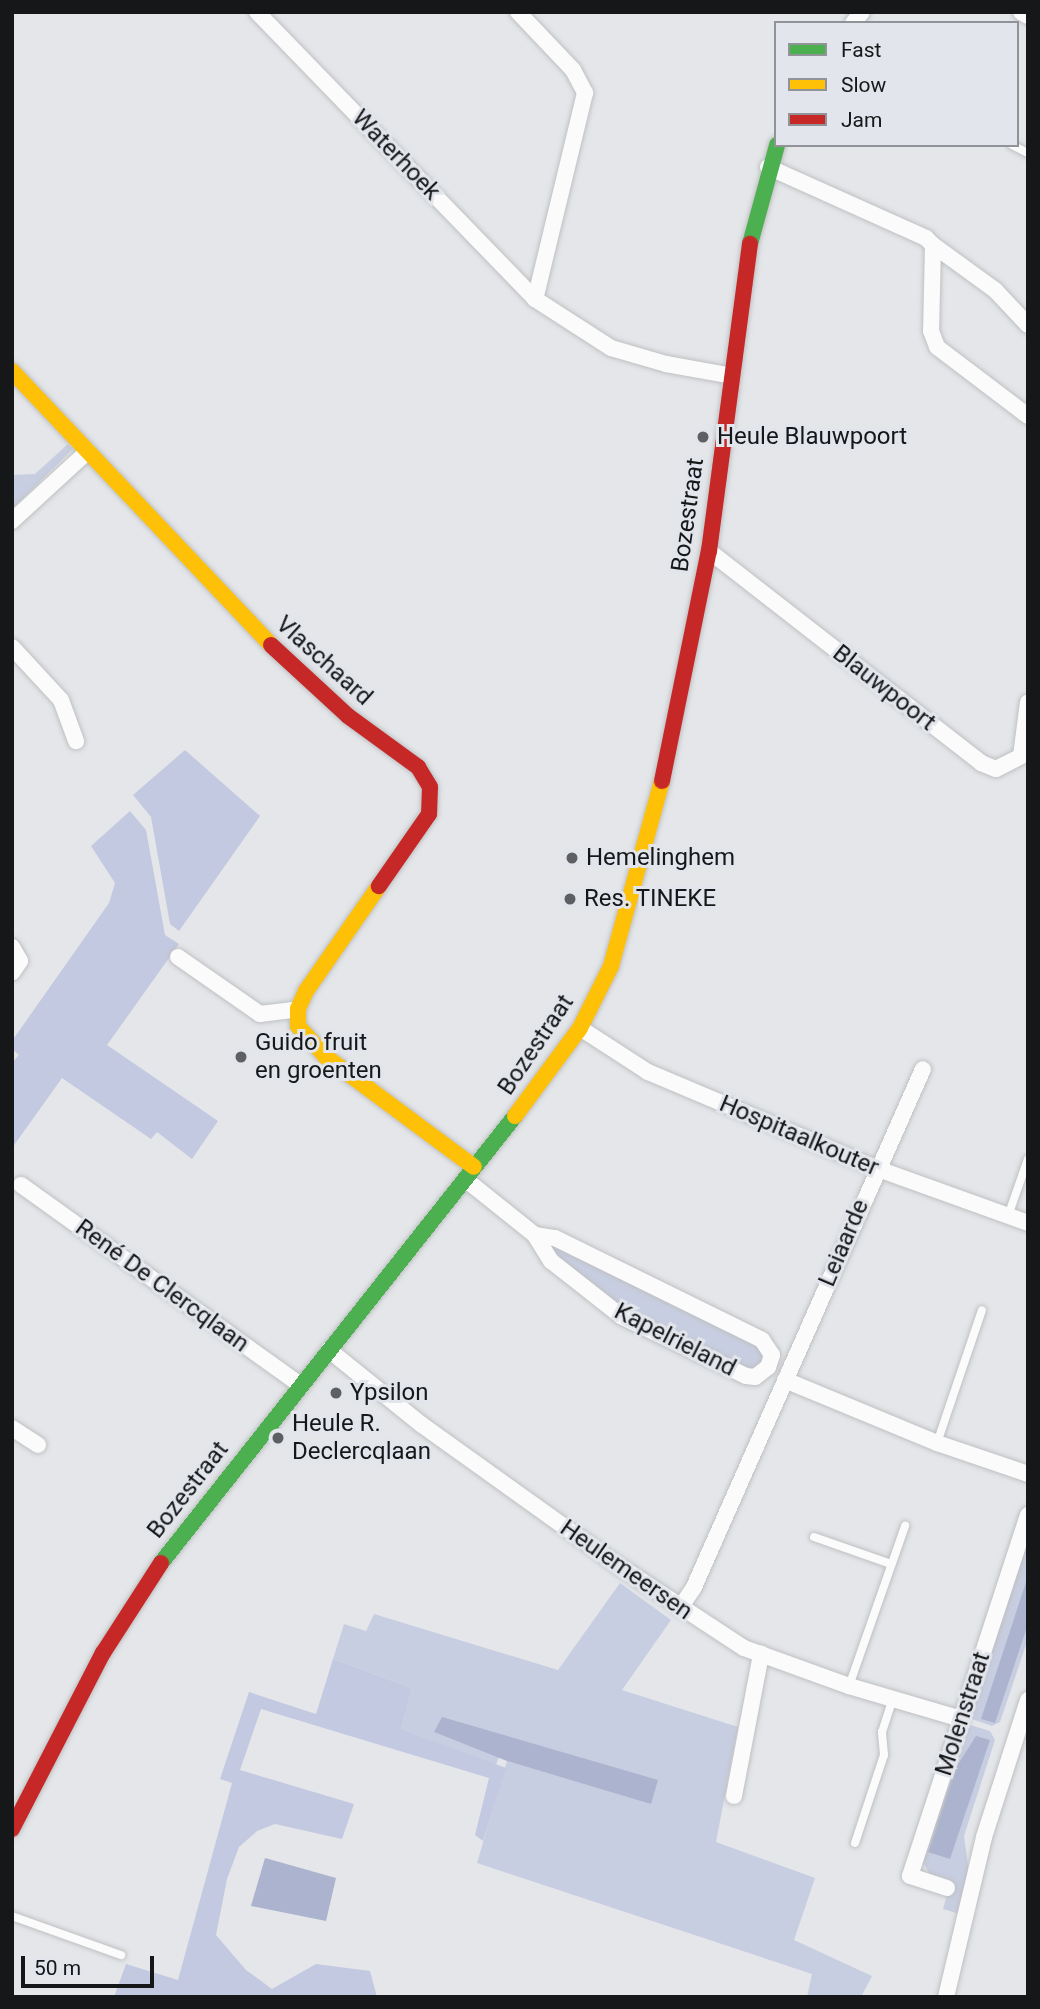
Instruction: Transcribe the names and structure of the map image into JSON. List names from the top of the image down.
{
  "streets": {
    "street": [
      "Waterhoek",
      "Bozestraat",
      "Vlaschaard",
      "Blauwpoort",
      "Hospitaalkouter",
      "Leiaarde",
      "René De Clercqlaan",
      "Kapelrieland",
      "Heulemeersen",
      "Molenstraat"
    ]
  },
  "crossings": [
    ["Waterhoek", "Bozestraat"],
    ["Bozestraat", "Blauwpoort"],
    ["Bozestraat", "Hospitaalkouter"],
    ["Bozestraat", "René De Clercqlaan"],
    ["Bozestraat", "Kapelrieland"],
    ["Bozestraat", "Heulemeersen"],
    ["Hospitaalkouter", "Leiaarde"],
    ["Leiaarde", "Heulemeersen"],
    ["Heulemeersen", "Molenstraat"]
  ],
  "places": [
    "Heule Blauwpoort",
    "Hemelinghem",
    "Res. TINEKE",
    "Guido fruit en groenten",
    "Ypsilon",
    "Heule R. Declercqlaan"
  ],
  "legend": ["Fast", "Slow", "Jam"],
  "scale_bar": "50 m"
}
